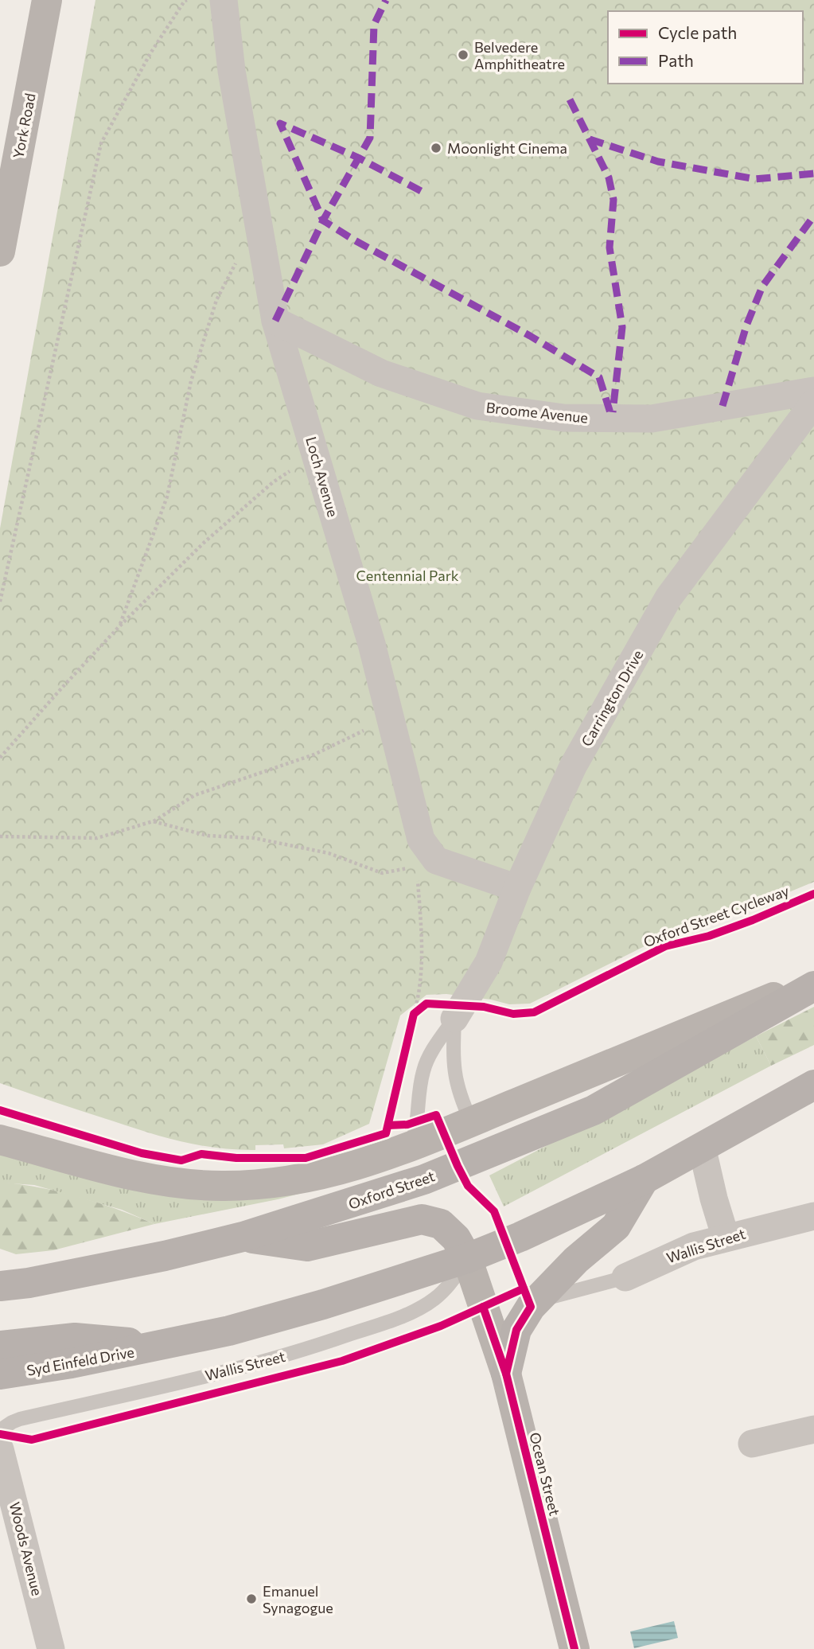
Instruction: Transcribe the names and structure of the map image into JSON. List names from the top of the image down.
{
  "streets": {
    "main road": [
      "York Road",
      "Oxford Street",
      "Syd Einfeld Drive",
      "Ocean Street"
    ],
    "street": [
      "Broome Avenue",
      "Loch Avenue",
      "Carrington Drive",
      "Wallis Street",
      "Woods Avenue"
    ],
    "cycle path": ["Oxford Street Cycleway"]
  },
  "crossings": [
    ["Broome Avenue", "Loch Avenue"],
    ["Loch Avenue", "Carrington Drive"],
    ["Wallis Street", "Ocean Street"]
  ],
  "parks": ["Centennial Park"],
  "places": ["Belvedere Amphitheatre", "Moonlight Cinema", "Emanuel Synagogue"],
  "legend": ["Cycle path", "Path"]
}
